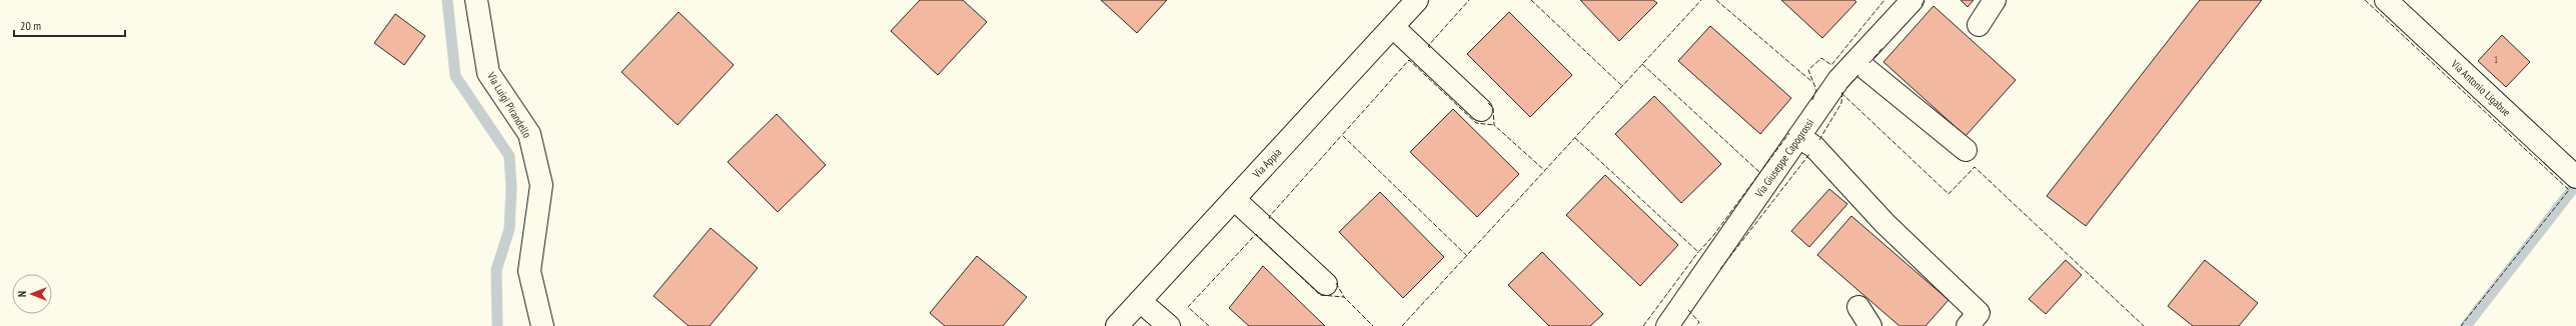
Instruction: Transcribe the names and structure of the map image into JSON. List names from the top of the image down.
{
  "streets": {
    "street": [
      "Via Antonio Ligabue",
      "Via Luigi Pirandello",
      "Via Giuseppe Capogrossi",
      "Via Appia"
    ]
  },
  "house_numbers": ["1"],
  "scale_bar": "20 m",
  "north": "left"
}
